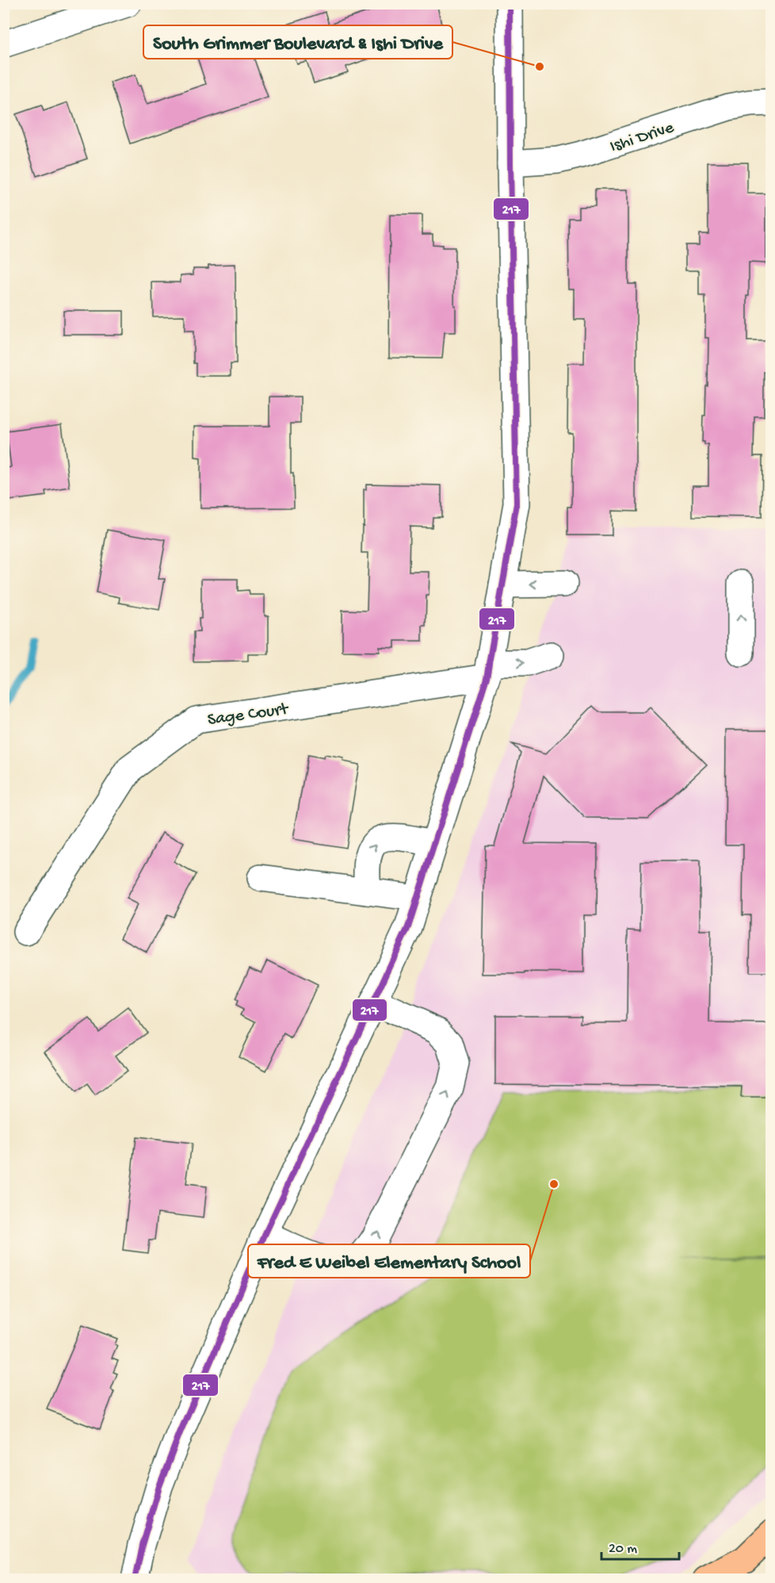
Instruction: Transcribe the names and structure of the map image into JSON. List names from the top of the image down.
{
  "streets": {
    "street": ["Ishi Drive", "Sage Court"]
  },
  "places": ["South Grimmer Boulevard & Ishi Drive", "Fred E Weibel Elementary School"],
  "lines": ["transit line 217"],
  "scale_bar": "20 m"
}
